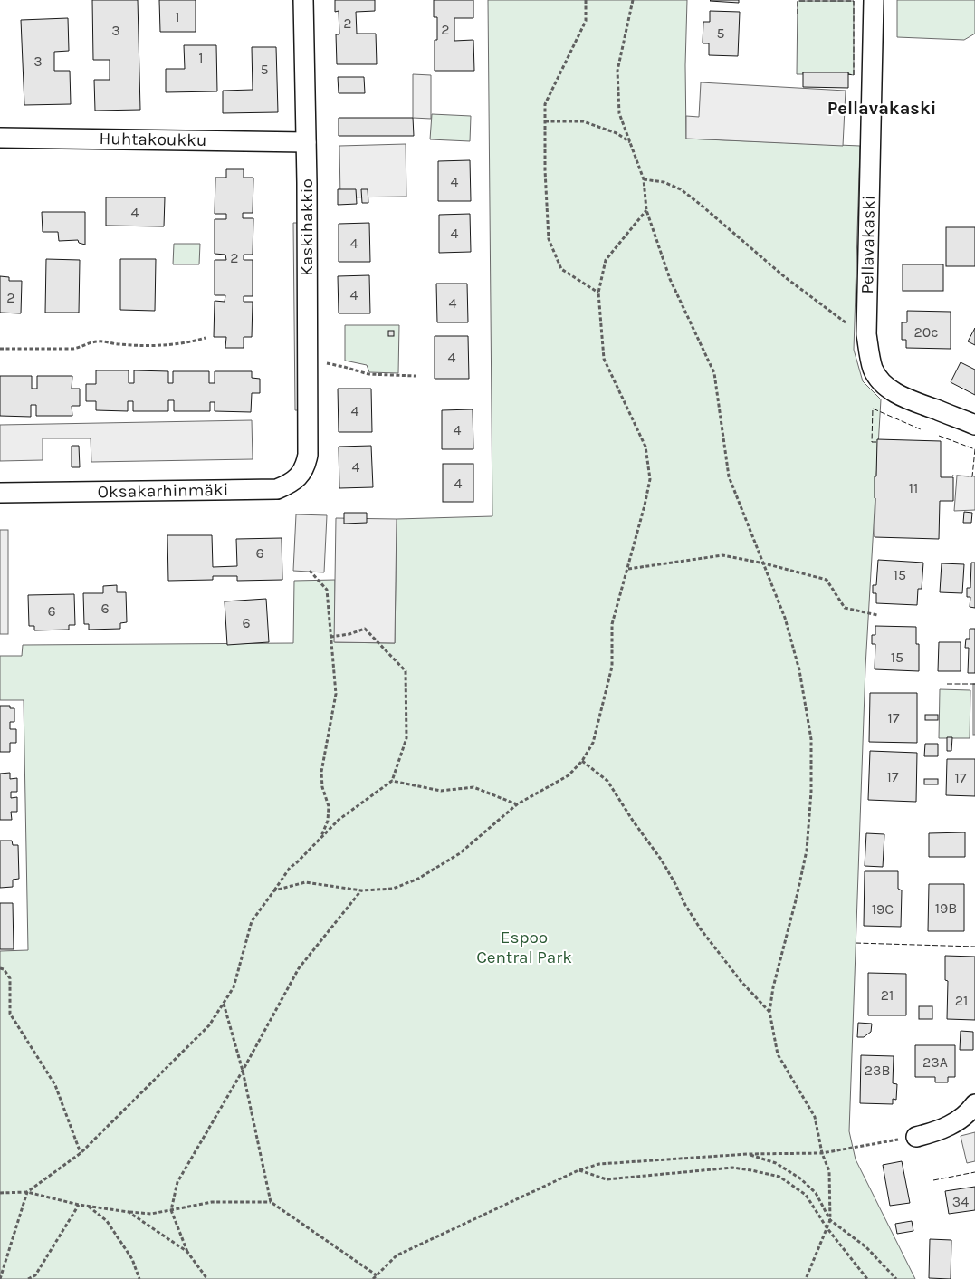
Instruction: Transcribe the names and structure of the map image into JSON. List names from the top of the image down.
{
  "streets": {
    "street": [
      "Huhtakoukku",
      "Kaskihakkio",
      "Pellavakaski",
      "Oksakarhinmäki"
    ]
  },
  "crossings": [
    ["Huhtakoukku", "Kaskihakkio"],
    ["Kaskihakkio", "Oksakarhinmäki"]
  ],
  "districts": ["Pellavakaski"],
  "parks": ["Espoo Central Park"],
  "house_numbers": [
    "1",
    "2",
    "2",
    "3",
    "5",
    "1",
    "3",
    "5",
    "4",
    "4",
    "4",
    "4",
    "2",
    "4",
    "2",
    "4",
    "20c",
    "4",
    "4",
    "4",
    "4",
    "4",
    "11",
    "6",
    "15",
    "6",
    "6",
    "6",
    "15",
    "17",
    "17",
    "17",
    "19B",
    "19C",
    "21",
    "21",
    "23A",
    "23B",
    "34"
  ]
}
